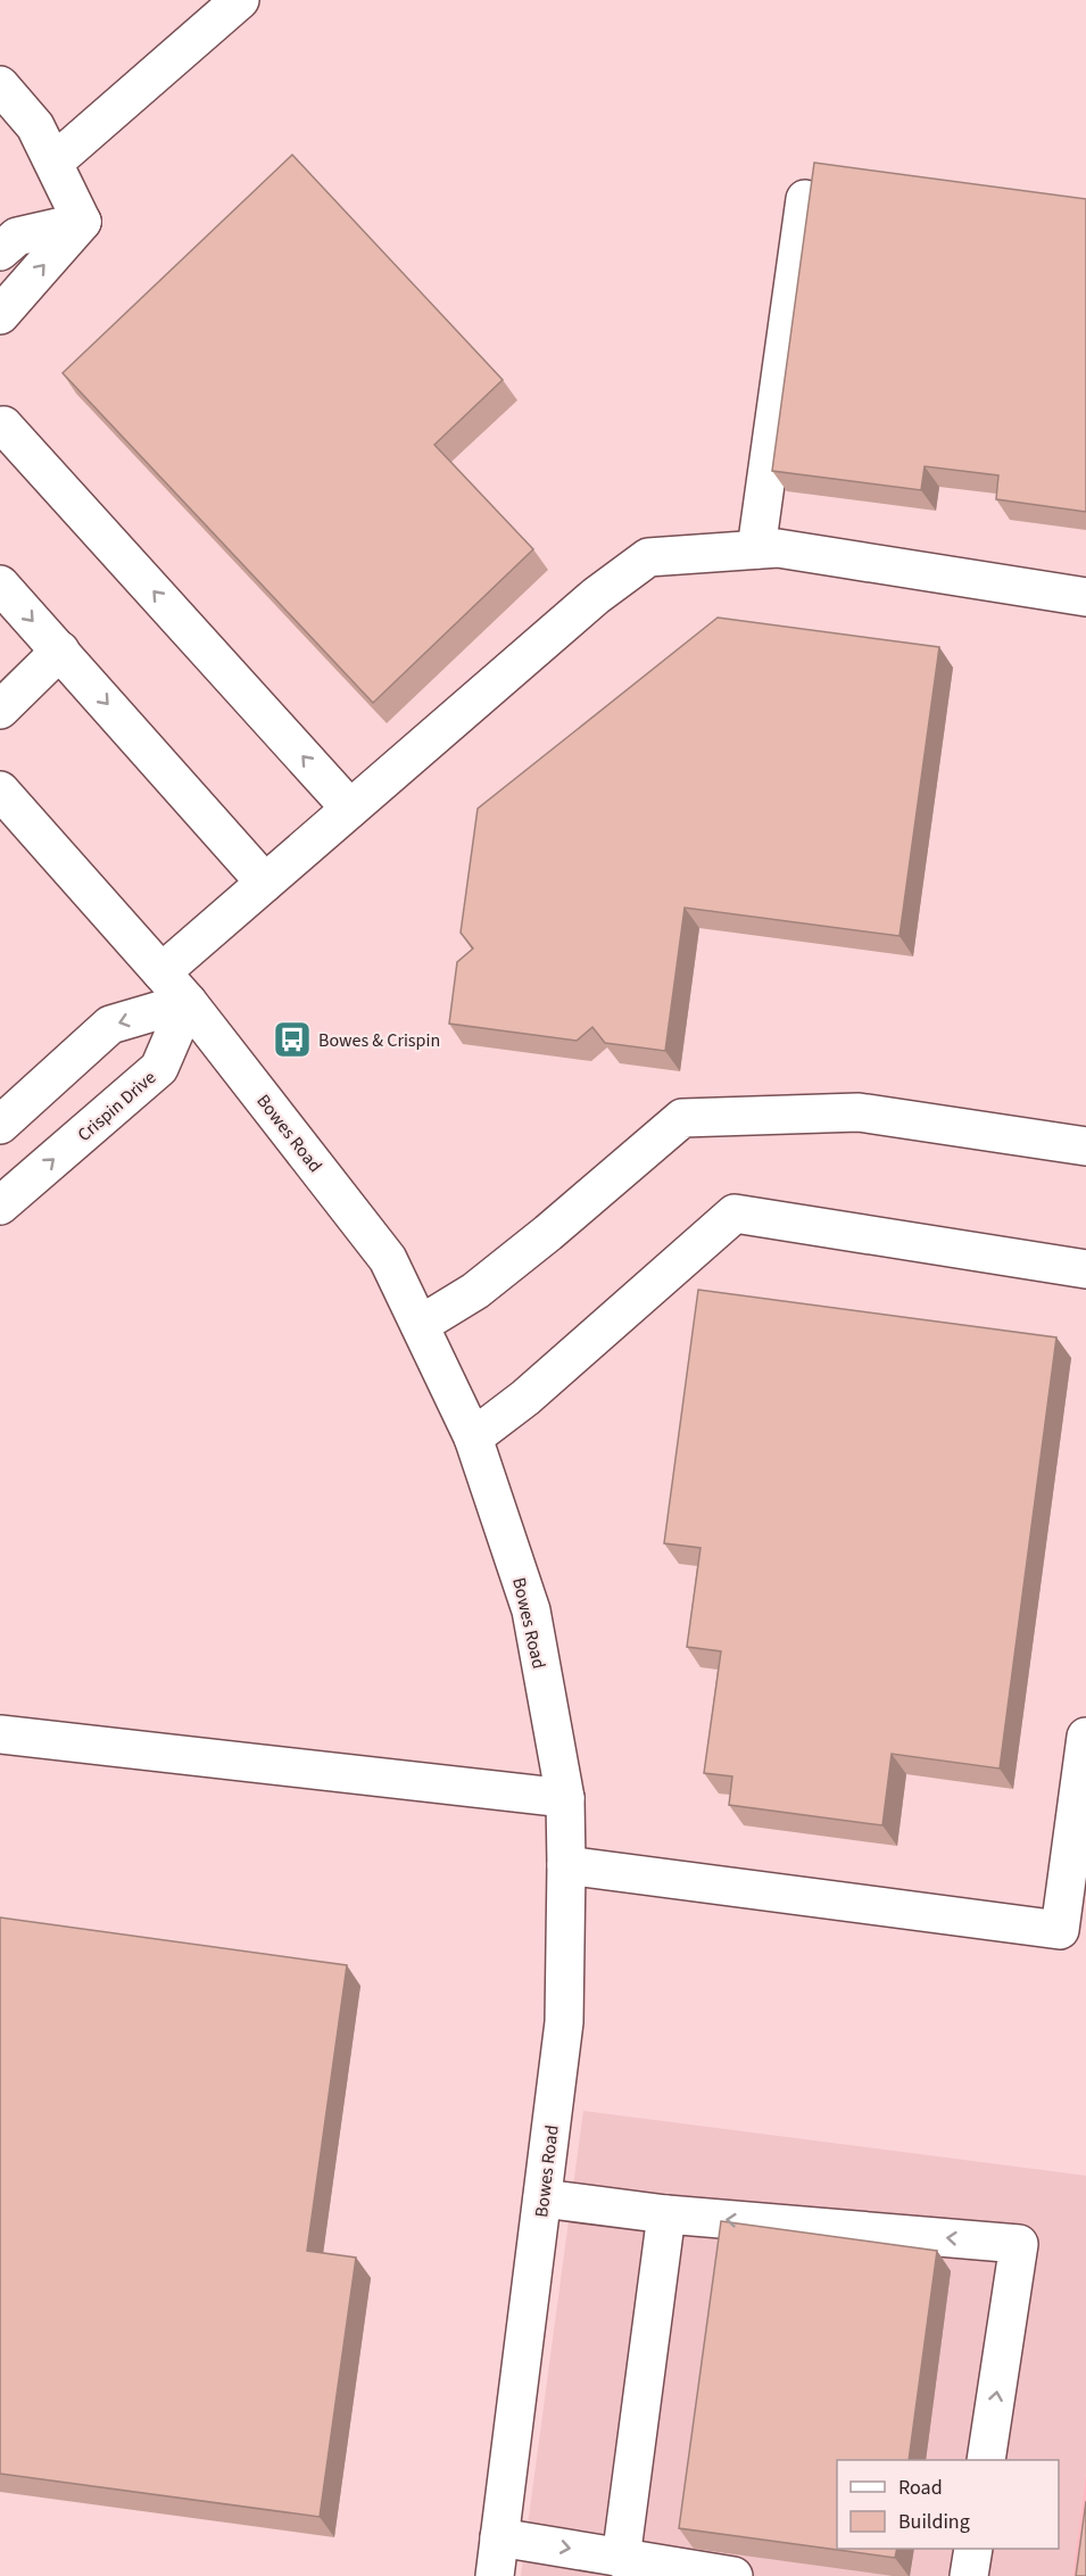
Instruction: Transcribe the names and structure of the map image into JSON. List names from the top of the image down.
{
  "streets": {
    "main road": ["Crispin Drive", "Bowes Road"]
  },
  "crossings": [
    ["Crispin Drive", "Bowes Road"]
  ],
  "places": {
    "bus stop": ["Bowes & Crispin"]
  },
  "legend": ["Road", "Building"]
}
